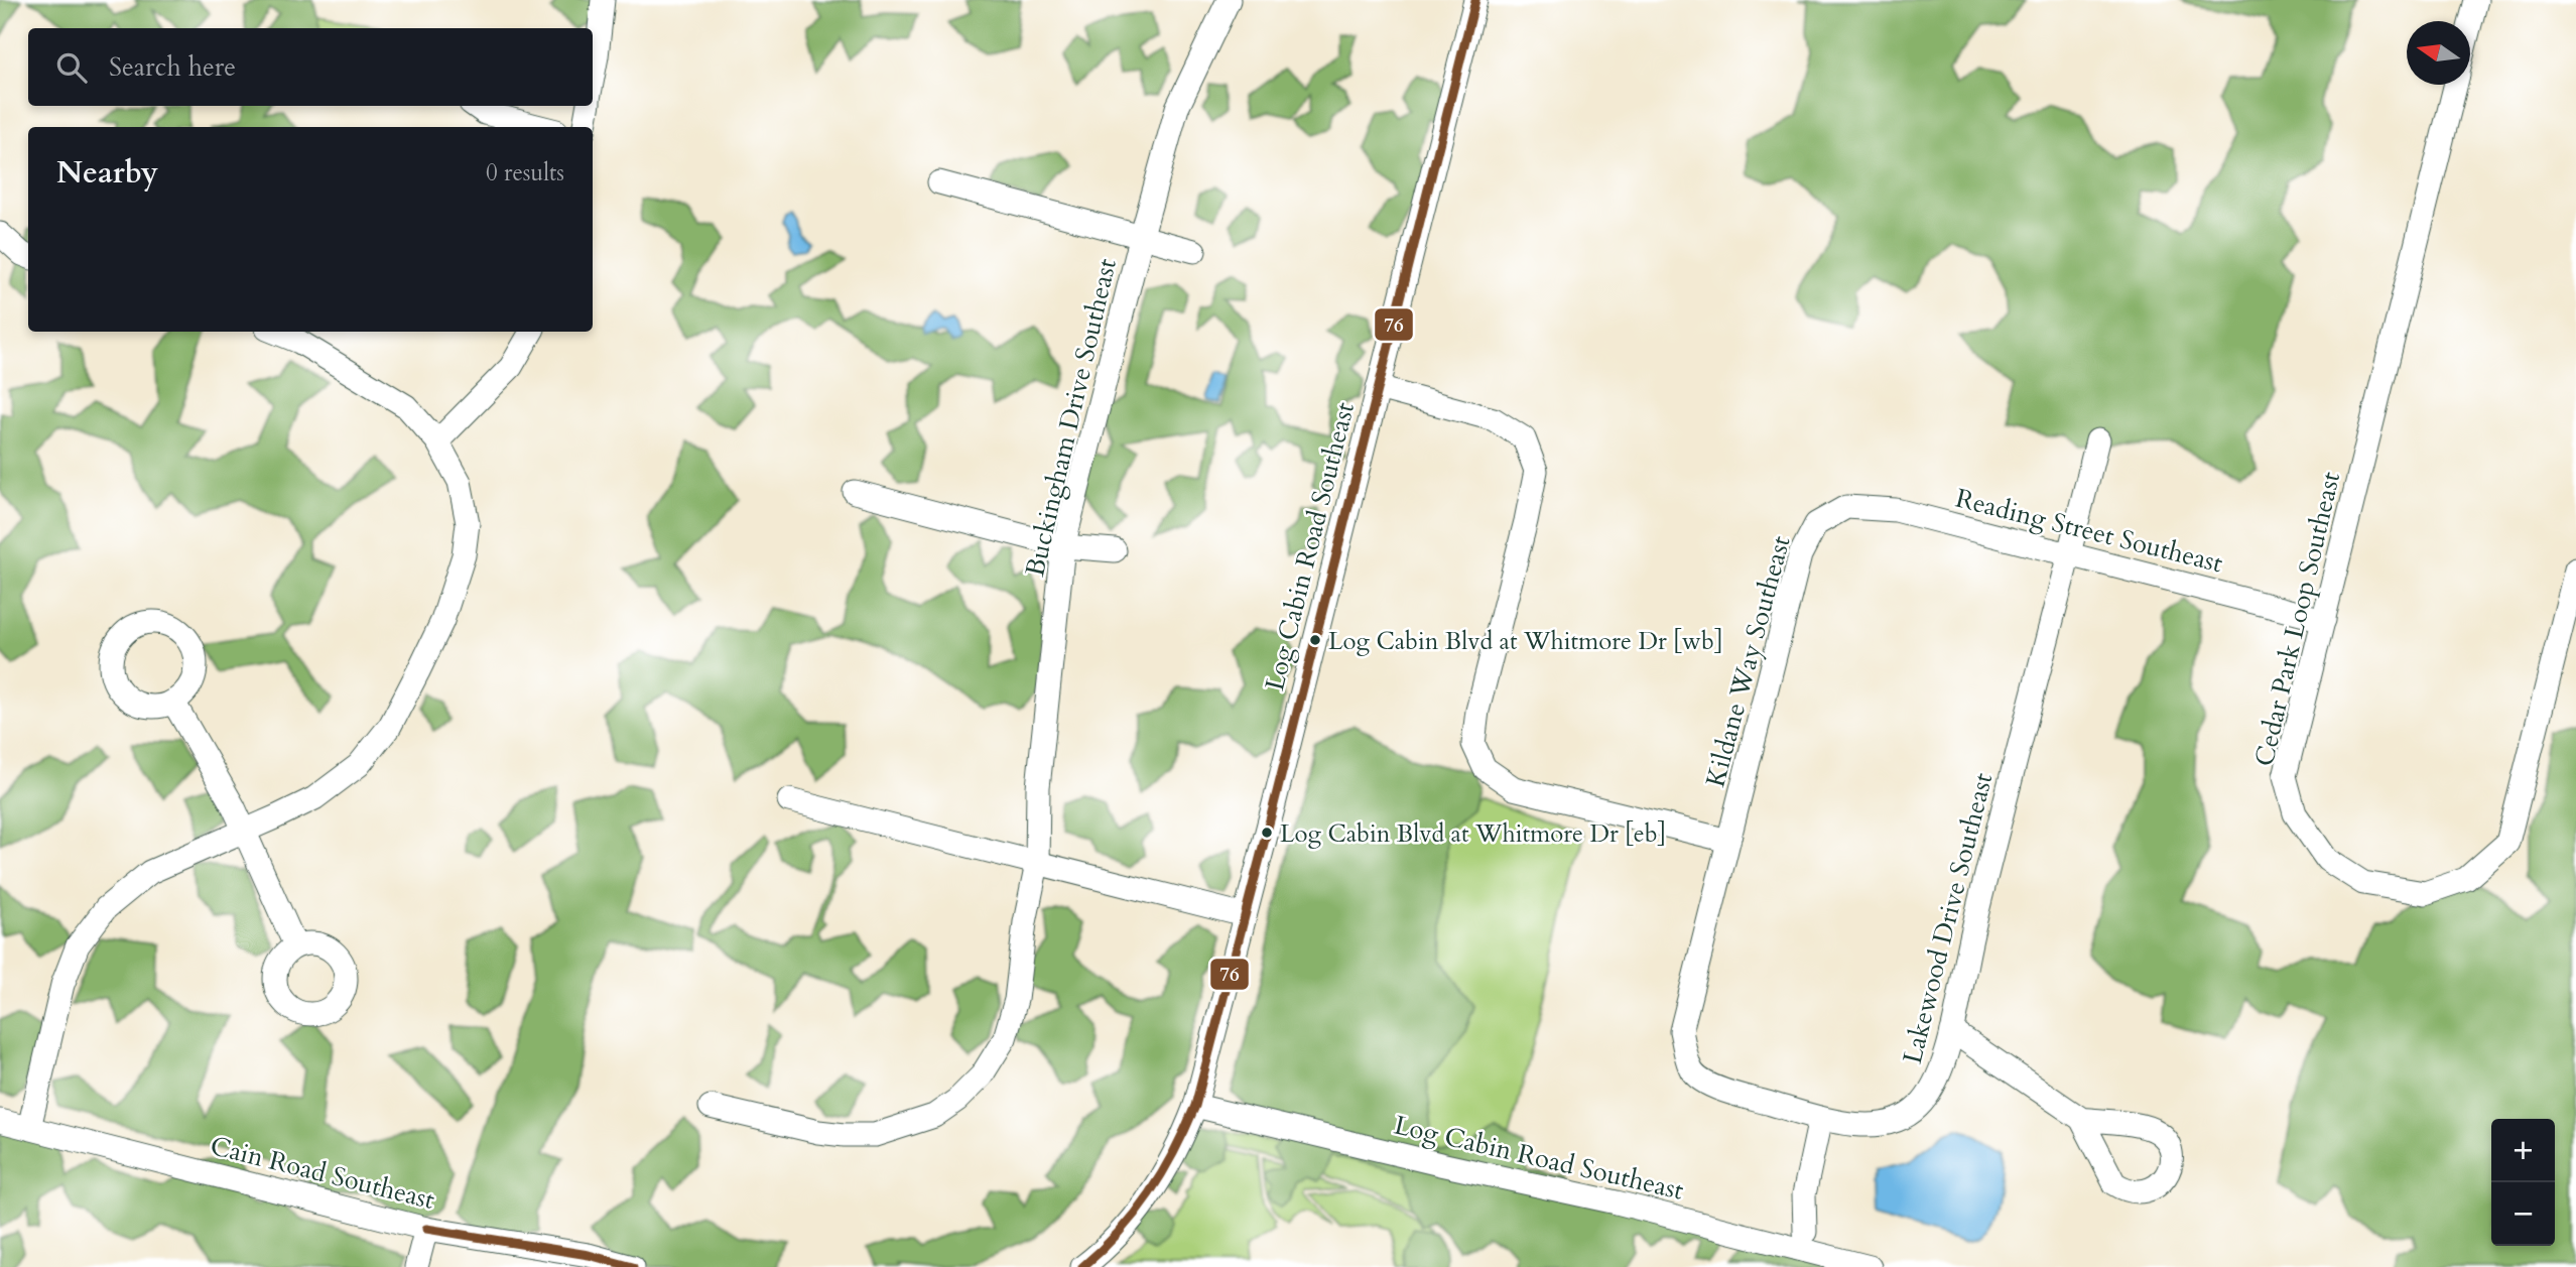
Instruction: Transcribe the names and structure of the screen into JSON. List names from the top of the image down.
{
  "streets": {
    "street": [
      "Buckingham Drive Southeast",
      "Reading Street Southeast",
      "Log Cabin Road Southeast",
      "Cedar Park Loop Southeast",
      "Kildane Way Southeast",
      "Lakewood Drive Southeast",
      "Cain Road Southeast"
    ]
  },
  "crossings": [
    ["Reading Street Southeast", "Cedar Park Loop Southeast"],
    ["Reading Street Southeast", "Kildane Way Southeast"],
    ["Reading Street Southeast", "Lakewood Drive Southeast"],
    ["Kildane Way Southeast", "Lakewood Drive Southeast"]
  ],
  "places": ["Log Cabin Blvd at Whitmore Dr [wb]", "Log Cabin Blvd at Whitmore Dr [eb]"],
  "lines": ["transit line 76"],
  "north": "left",
  "page": {
    "search": "Search here",
    "heading": ["Nearby", "0 results"],
    "map_buttons": ["+", "−"]
  }
}
